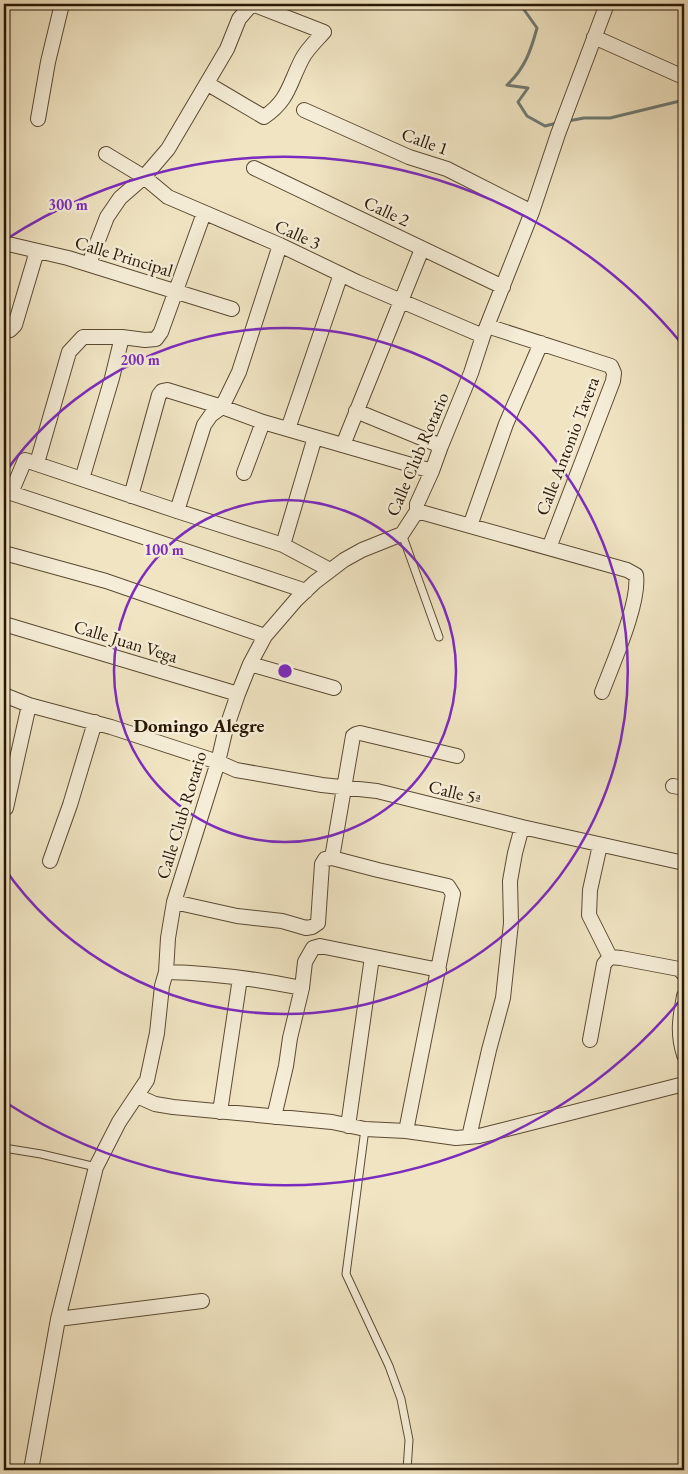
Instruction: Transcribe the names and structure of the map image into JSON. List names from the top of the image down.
{
  "streets": {
    "street": [
      "Calle 1",
      "Calle 2",
      "Calle 3",
      "Calle Principal",
      "Calle Antonio Tavera",
      "Calle Club Rotario",
      "Calle Juan Vega",
      "Calle 5ª"
    ]
  },
  "crossings": [
    ["Calle 1", "Calle Club Rotario"],
    ["Calle 2", "Calle Club Rotario"],
    ["Calle 3", "Calle Antonio Tavera"],
    ["Calle 3", "Calle Club Rotario"],
    ["Calle Antonio Tavera", "Calle Club Rotario"],
    ["Calle Club Rotario", "Calle Juan Vega"],
    ["Calle Club Rotario", "Calle 5ª"]
  ],
  "districts": ["Domingo Alegre"],
  "rings": ["300 m", "200 m", "100 m"]
}
